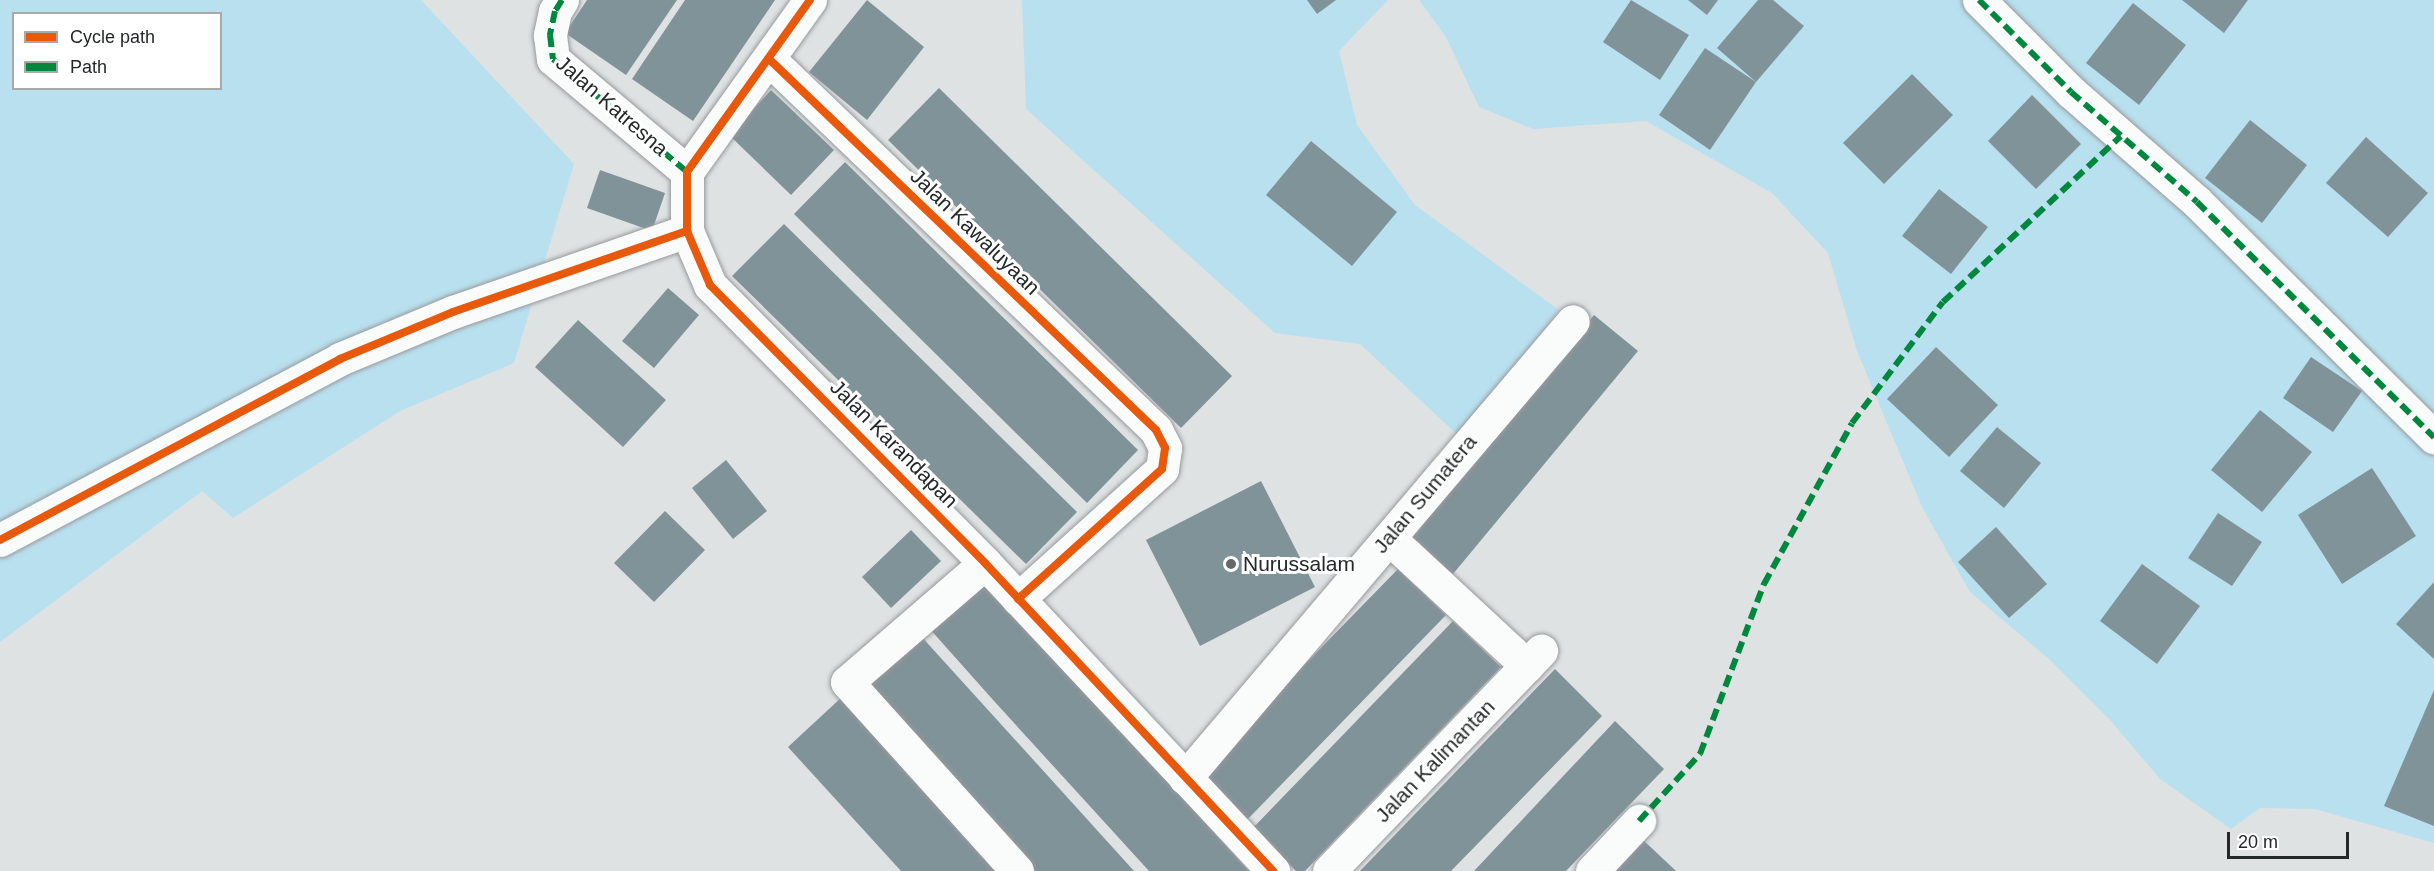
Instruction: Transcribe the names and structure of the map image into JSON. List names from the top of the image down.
{
  "streets": {
    "street": [
      "Jalan Katresna",
      "Jalan Kawaluyaan",
      "Jalan Karandapan",
      "Jalan Sumatera",
      "Jalan Kalimantan"
    ]
  },
  "crossings": [
    ["Jalan Katresna", "Jalan Karandapan"],
    ["Jalan Kawaluyaan", "Jalan Karandapan"],
    ["Jalan Karandapan", "Jalan Sumatera"],
    ["Jalan Sumatera", "Jalan Kalimantan"]
  ],
  "places": ["Nurussalam"],
  "legend": ["Cycle path", "Path"],
  "scale_bar": "20 m"
}
